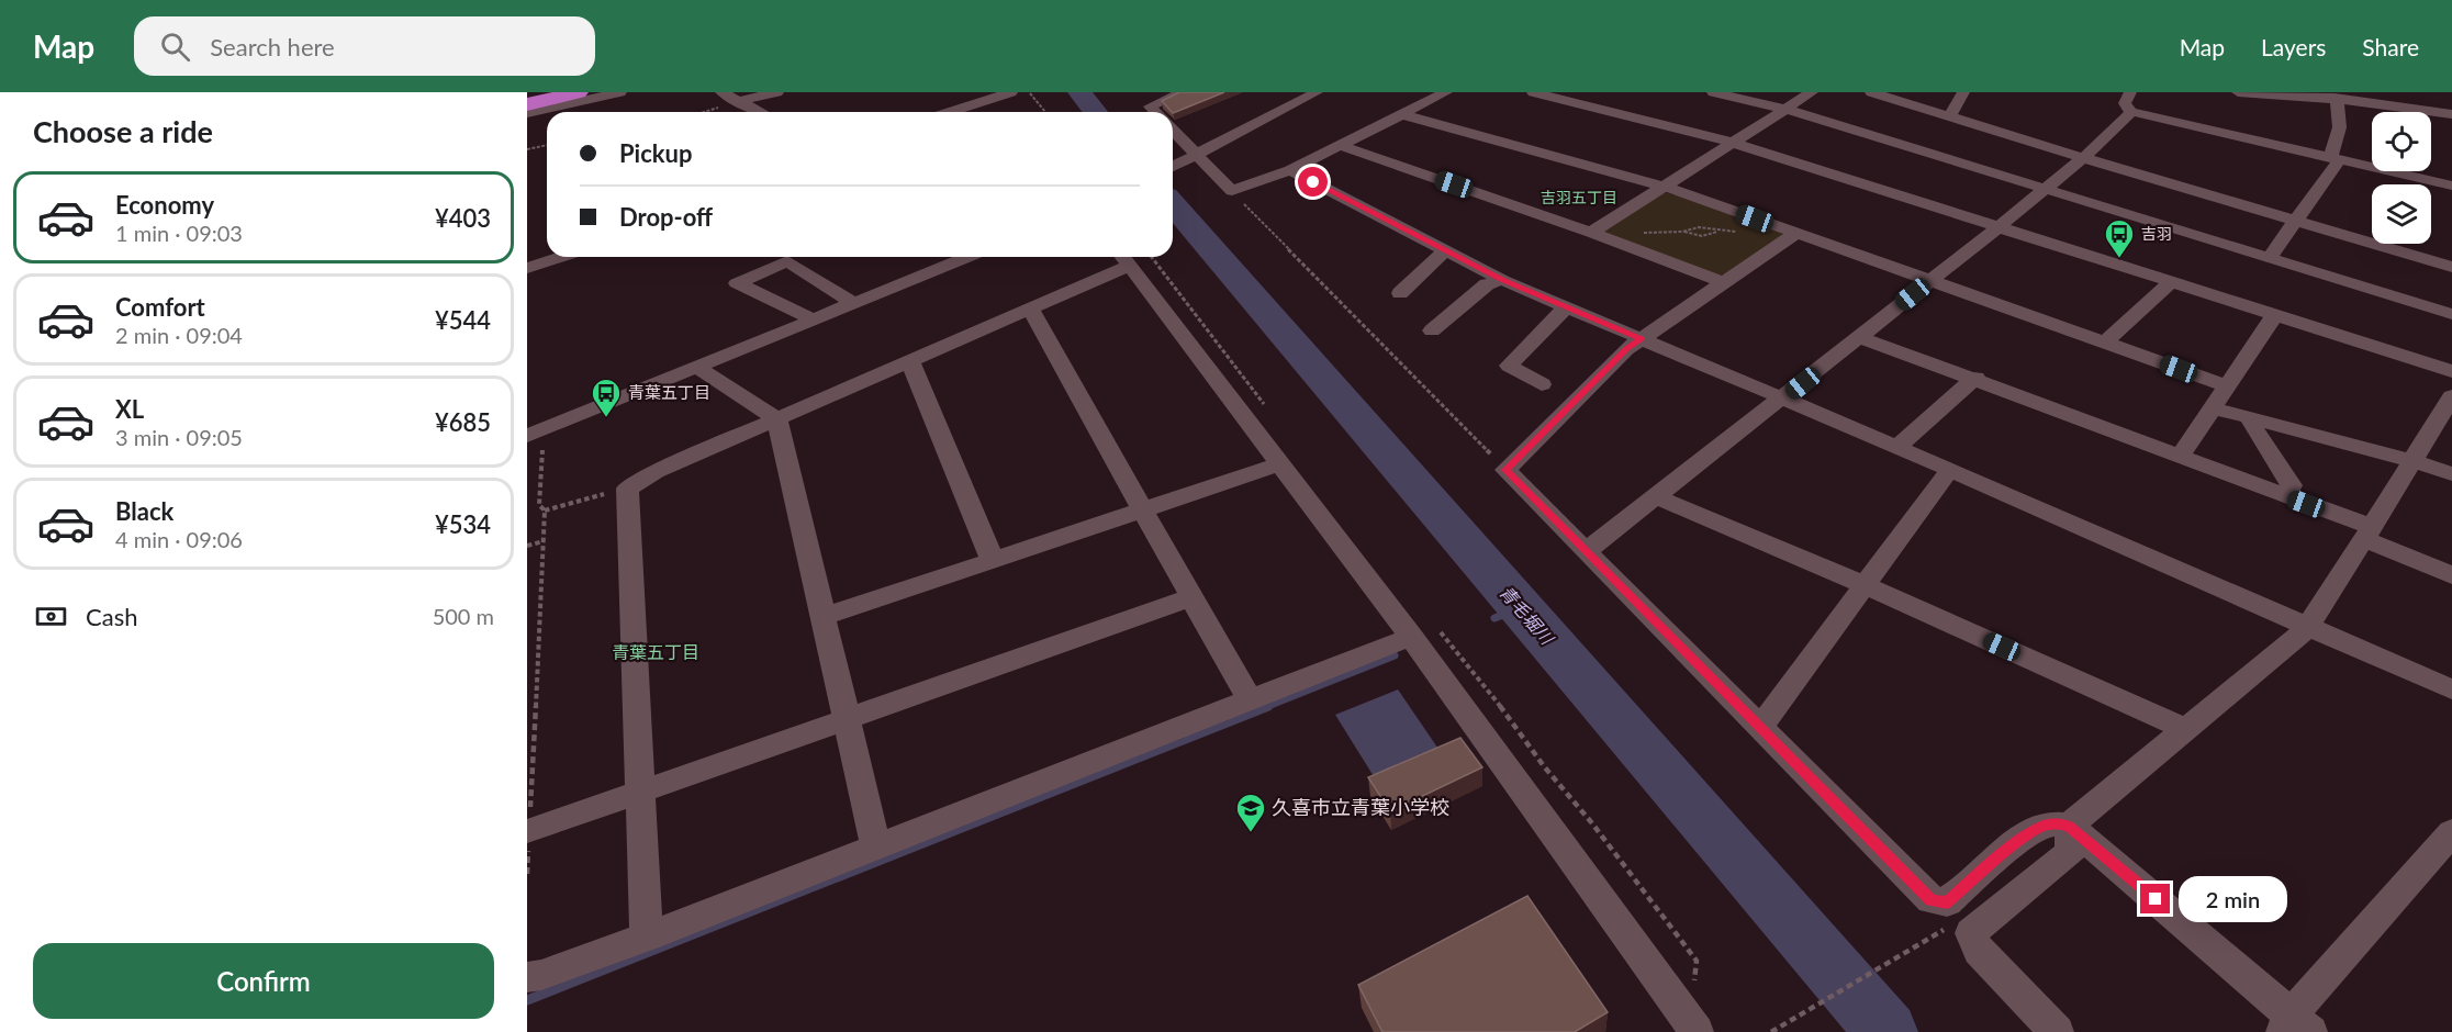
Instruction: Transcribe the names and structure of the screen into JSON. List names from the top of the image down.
{
  "districts": ["吉羽五丁目", "青葉五丁目"],
  "water": ["青毛堀川"],
  "places": {
    "bus stop": ["吉羽", "青葉五丁目"],
    "school or university": ["久喜市立青葉小学校"]
  },
  "page": {
    "header": "Map",
    "search": "Search here",
    "nav": ["Map", "Layers", "Share"],
    "heading": "Choose a ride",
    "banner": ["Pickup", "Drop-off"],
    "list": [
      {
        "name": "Economy",
        "note": "1 min · 09:03",
        "value": "¥403"
      },
      {
        "name": "Comfort",
        "note": "2 min · 09:04",
        "value": "¥544"
      },
      {
        "name": "XL",
        "note": "3 min · 09:05",
        "value": "¥685"
      },
      {
        "name": "Black",
        "note": "4 min · 09:06",
        "value": "¥534"
      }
    ],
    "pay": ["Cash", "500 m"],
    "bubble": "2 min",
    "buttons": "Confirm"
  }
}
